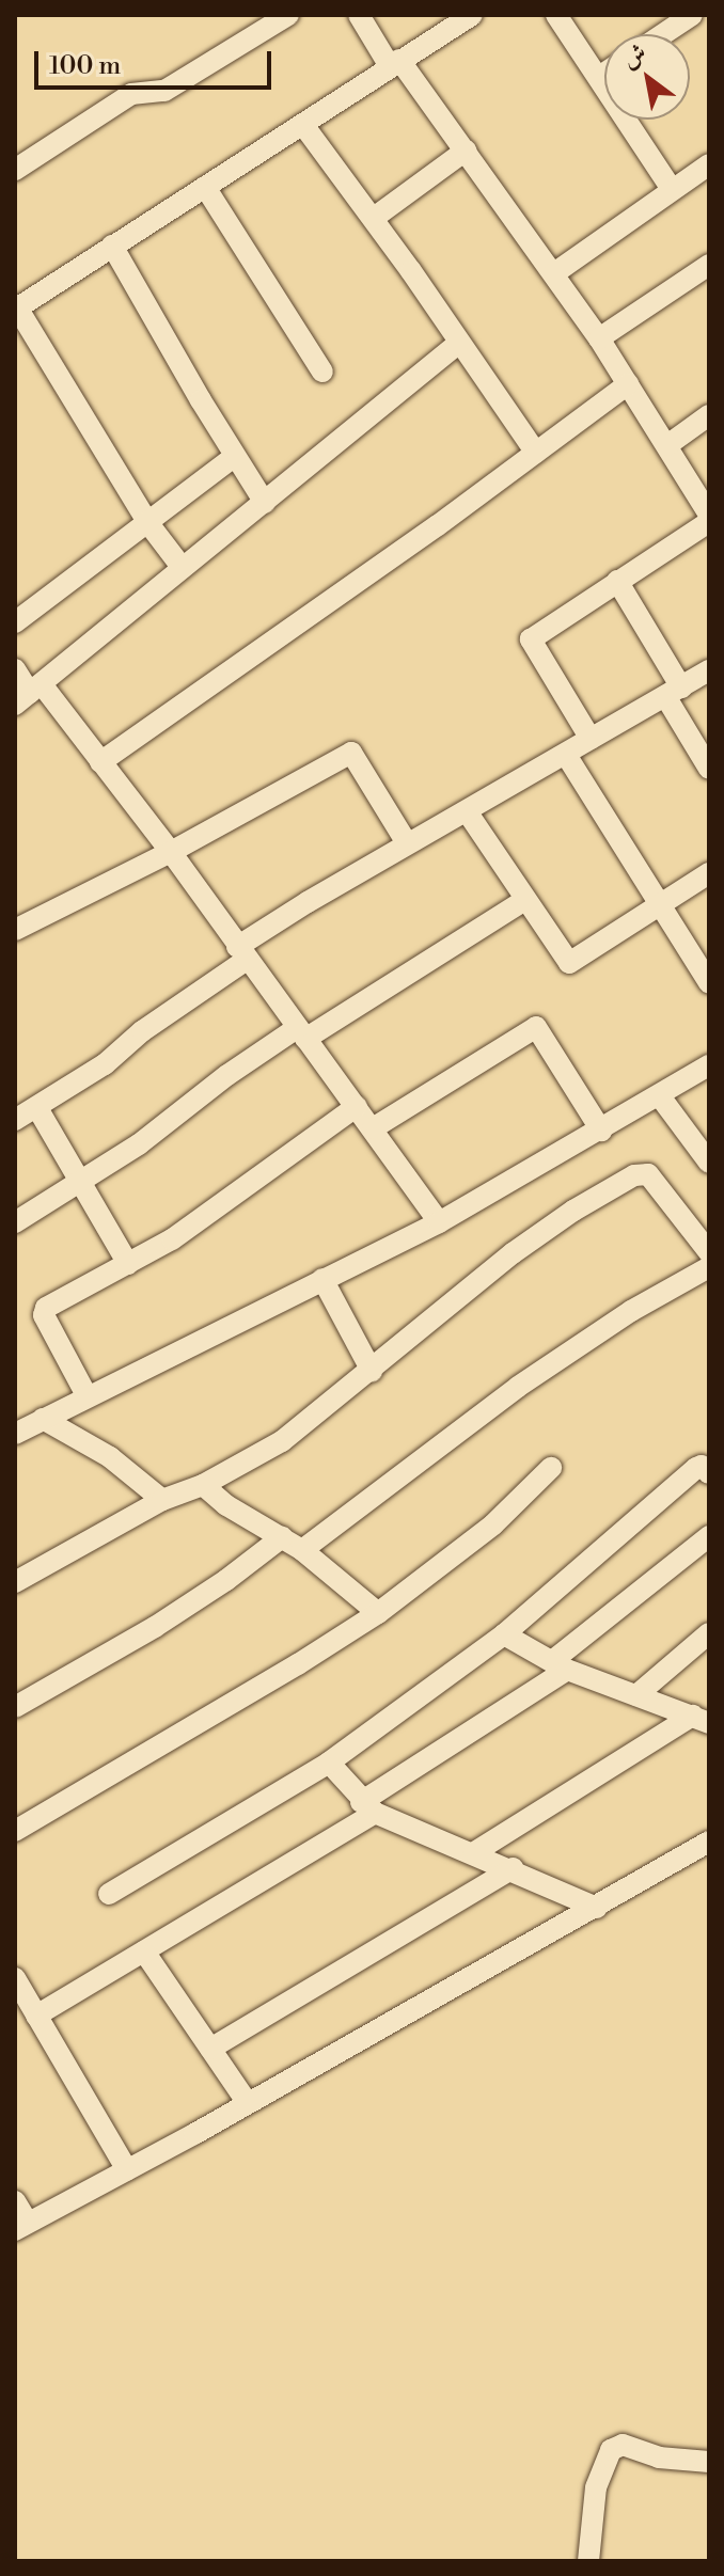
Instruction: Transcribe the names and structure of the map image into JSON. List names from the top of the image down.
{
  "scale_bar": "100 m",
  "north": "top left"
}
